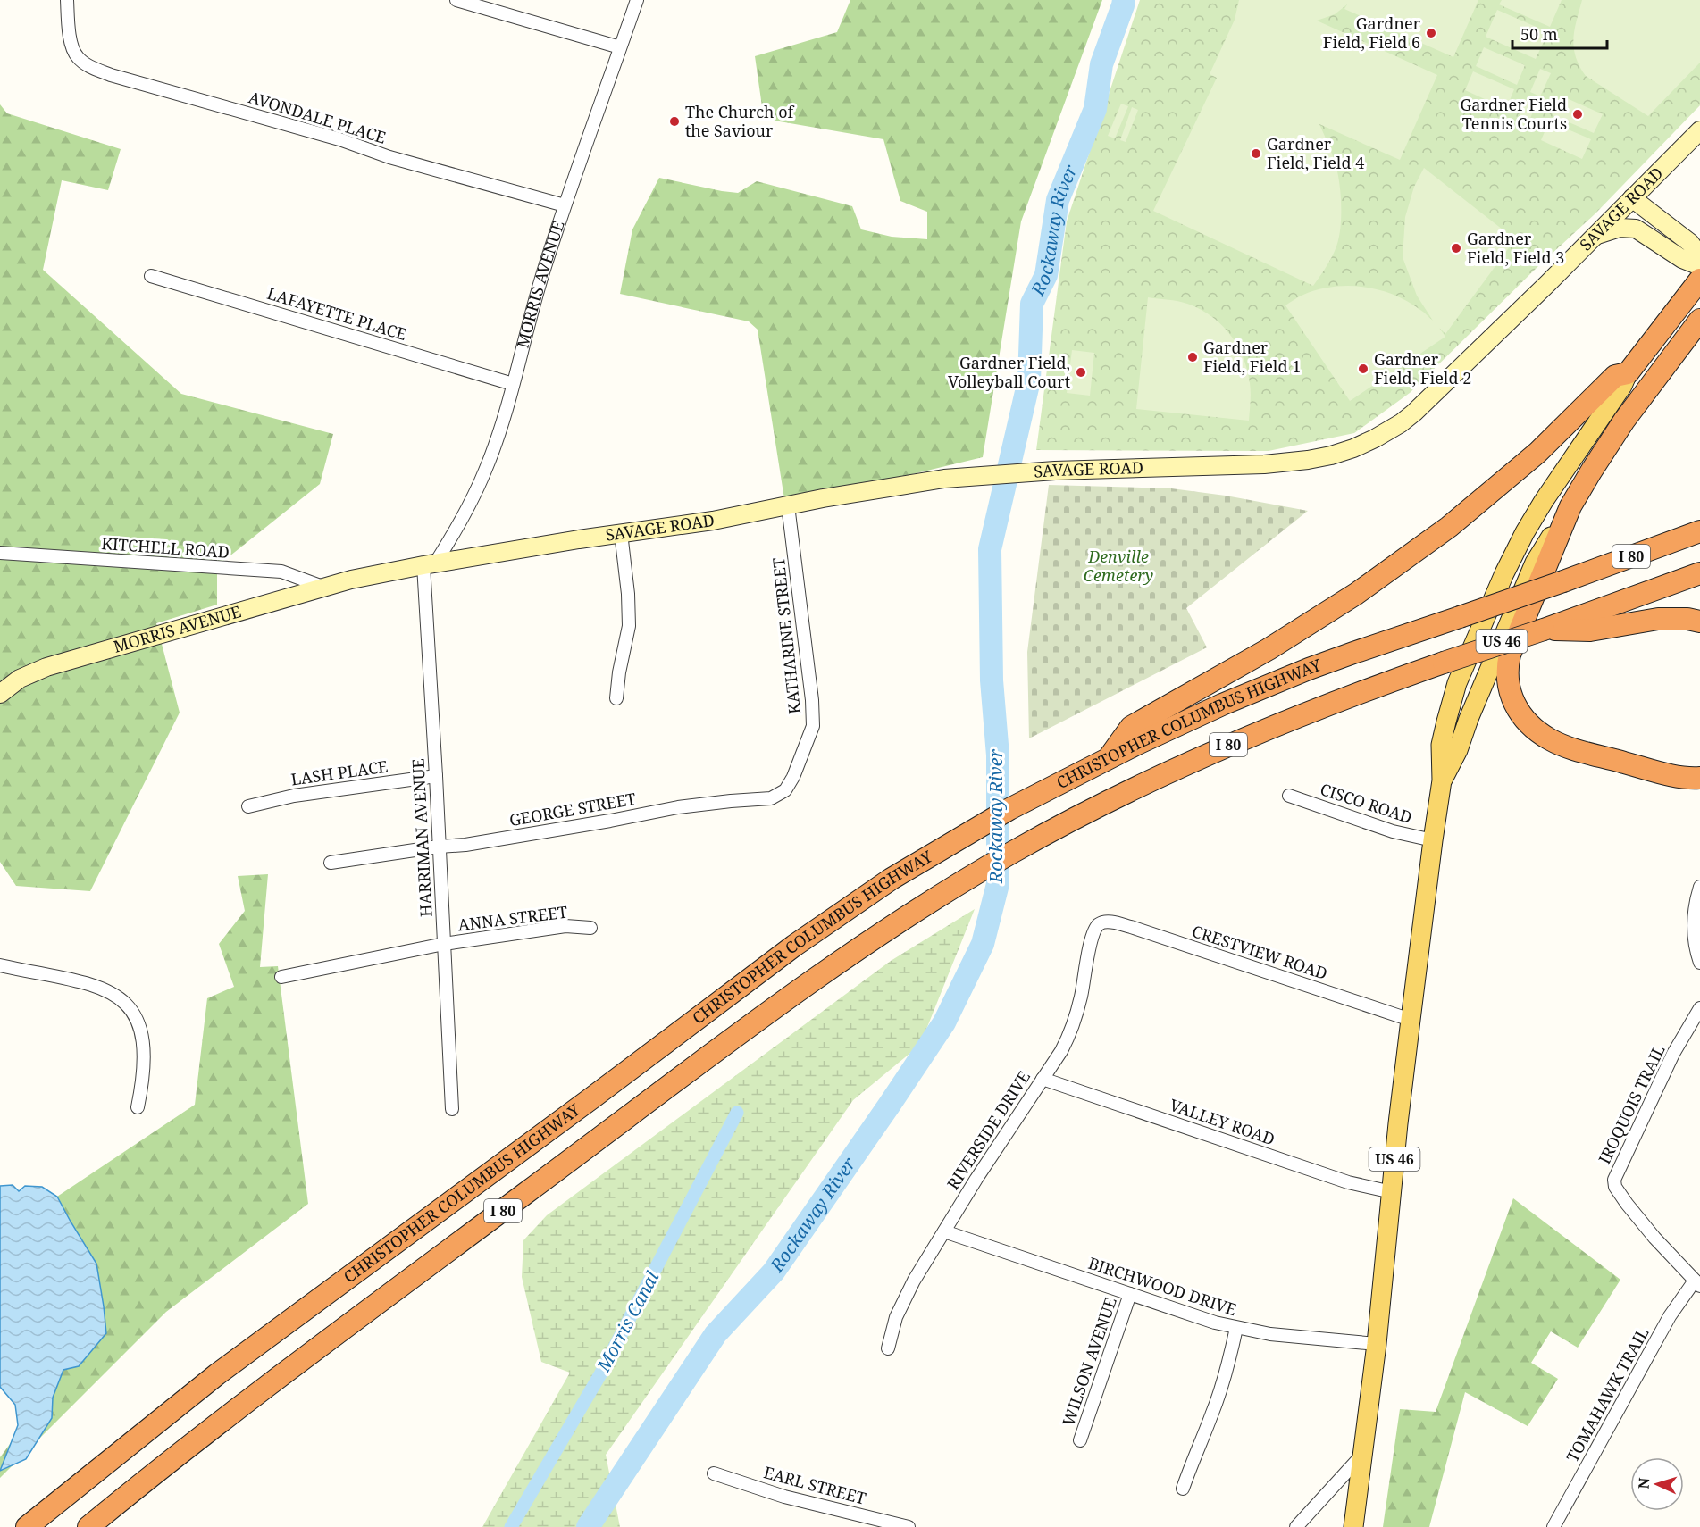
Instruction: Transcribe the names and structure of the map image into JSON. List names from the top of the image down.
{
  "streets": {
    "highway": ["I 80", "US 46", "CHRISTOPHER COLUMBUS HIGHWAY"],
    "street": [
      "AVONDALE PLACE",
      "SAVAGE ROAD",
      "MORRIS AVENUE",
      "LAFAYETTE PLACE",
      "KITCHELL ROAD",
      "KATHARINE STREET",
      "LASH PLACE",
      "CISCO ROAD",
      "GEORGE STREET",
      "HARRIMAN AVENUE",
      "ANNA STREET",
      "CRESTVIEW ROAD",
      "IROQUOIS TRAIL",
      "VALLEY ROAD",
      "RIVERSIDE DRIVE",
      "BIRCHWOOD DRIVE",
      "WILSON AVENUE",
      "TOMAHAWK TRAIL",
      "EARL STREET"
    ]
  },
  "crossings": [
    ["AVONDALE PLACE", "MORRIS AVENUE"],
    ["SAVAGE ROAD", "MORRIS AVENUE"],
    ["SAVAGE ROAD", "KATHARINE STREET"],
    ["SAVAGE ROAD", "HARRIMAN AVENUE"],
    ["MORRIS AVENUE", "LAFAYETTE PLACE"],
    ["MORRIS AVENUE", "KITCHELL ROAD"],
    ["MORRIS AVENUE", "HARRIMAN AVENUE"],
    ["KATHARINE STREET", "GEORGE STREET"],
    ["US 46", "CISCO ROAD"],
    ["US 46", "CRESTVIEW ROAD"],
    ["US 46", "VALLEY ROAD"],
    ["US 46", "BIRCHWOOD DRIVE"],
    ["LASH PLACE", "HARRIMAN AVENUE"],
    ["GEORGE STREET", "HARRIMAN AVENUE"],
    ["HARRIMAN AVENUE", "ANNA STREET"],
    ["CRESTVIEW ROAD", "RIVERSIDE DRIVE"],
    ["IROQUOIS TRAIL", "TOMAHAWK TRAIL"],
    ["VALLEY ROAD", "RIVERSIDE DRIVE"],
    ["RIVERSIDE DRIVE", "BIRCHWOOD DRIVE"],
    ["BIRCHWOOD DRIVE", "WILSON AVENUE"]
  ],
  "water": ["Rockaway River", "Morris Canal"],
  "parks": ["Denville Cemetery"],
  "places": [
    "Gardner Field, Field 6",
    "Gardner Field Tennis Courts",
    "The Church of the Saviour",
    "Gardner Field, Field 4",
    "Gardner Field, Field 3",
    "Gardner Field, Field 1",
    "Gardner Field, Field 2",
    "Gardner Field, Volleyball Court"
  ],
  "scale_bar": "50 m",
  "north": "left"
}
